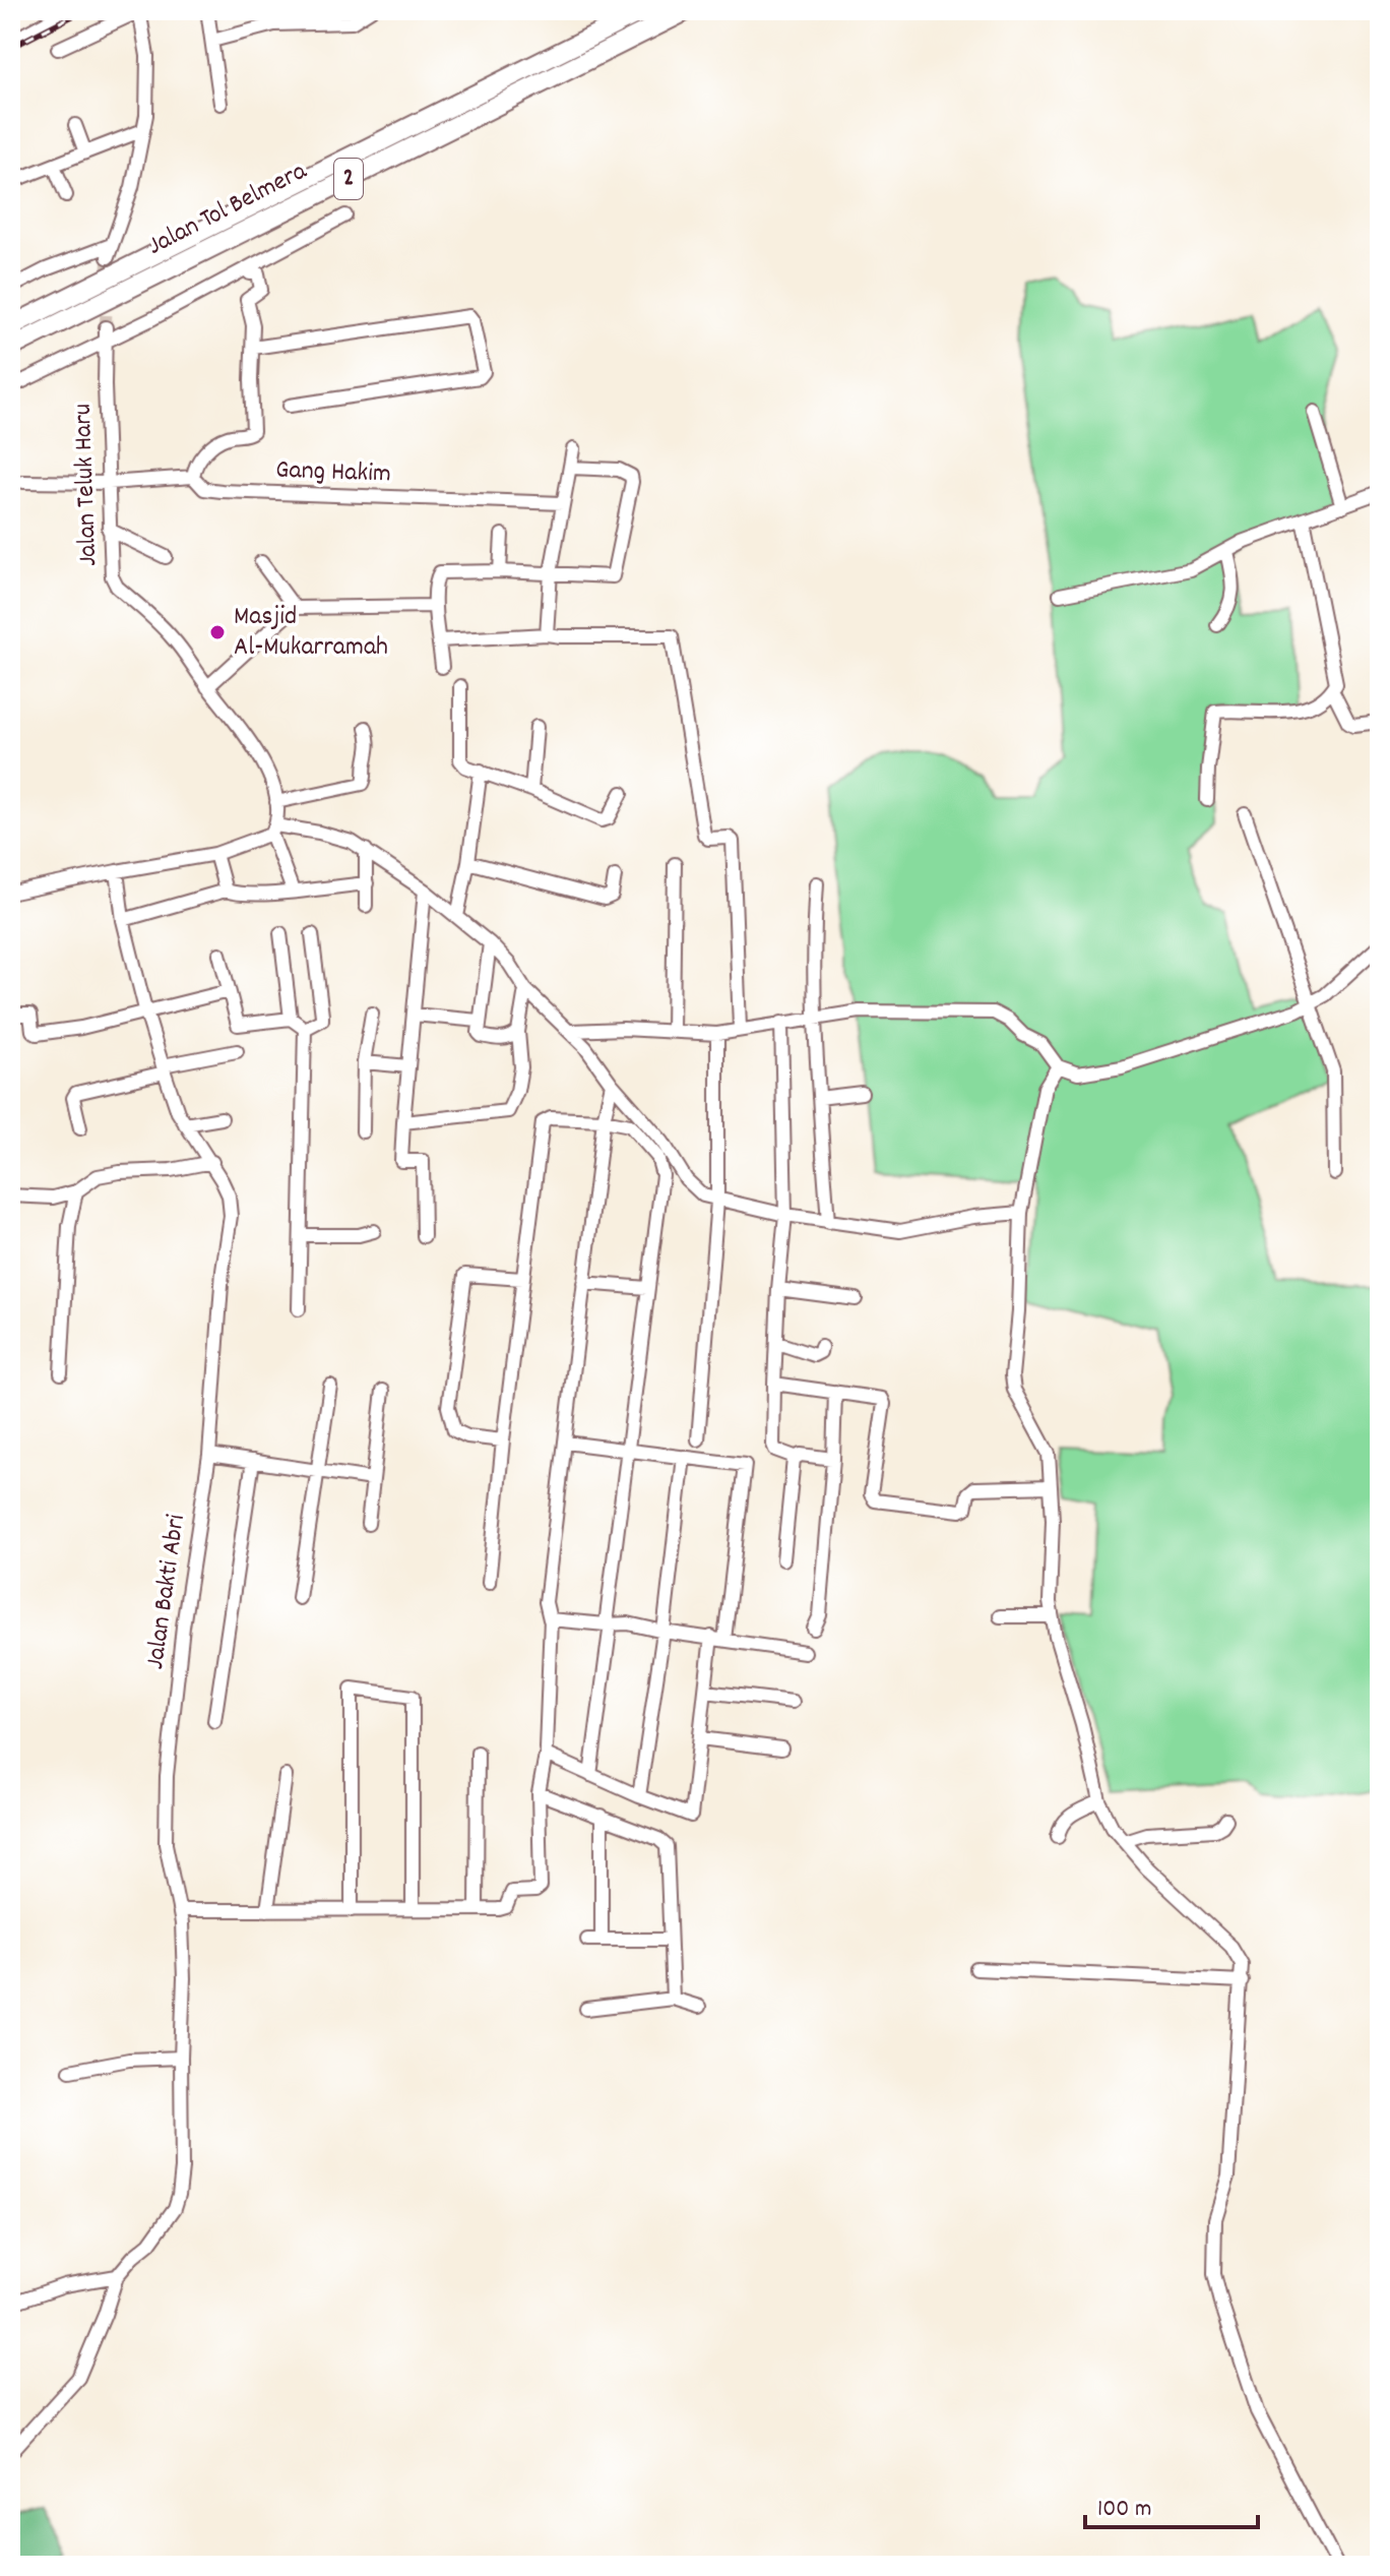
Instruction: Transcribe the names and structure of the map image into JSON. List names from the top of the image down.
{
  "streets": {
    "highway": ["2", "Jalan Tol Belmera"],
    "street": ["Gang Hakim", "Jalan Teluk Haru", "Jalan Bakti Abri"]
  },
  "crossings": [
    ["Gang Hakim", "Jalan Teluk Haru"]
  ],
  "places": ["Masjid Al-Mukarramah"],
  "scale_bar": "100 m"
}
